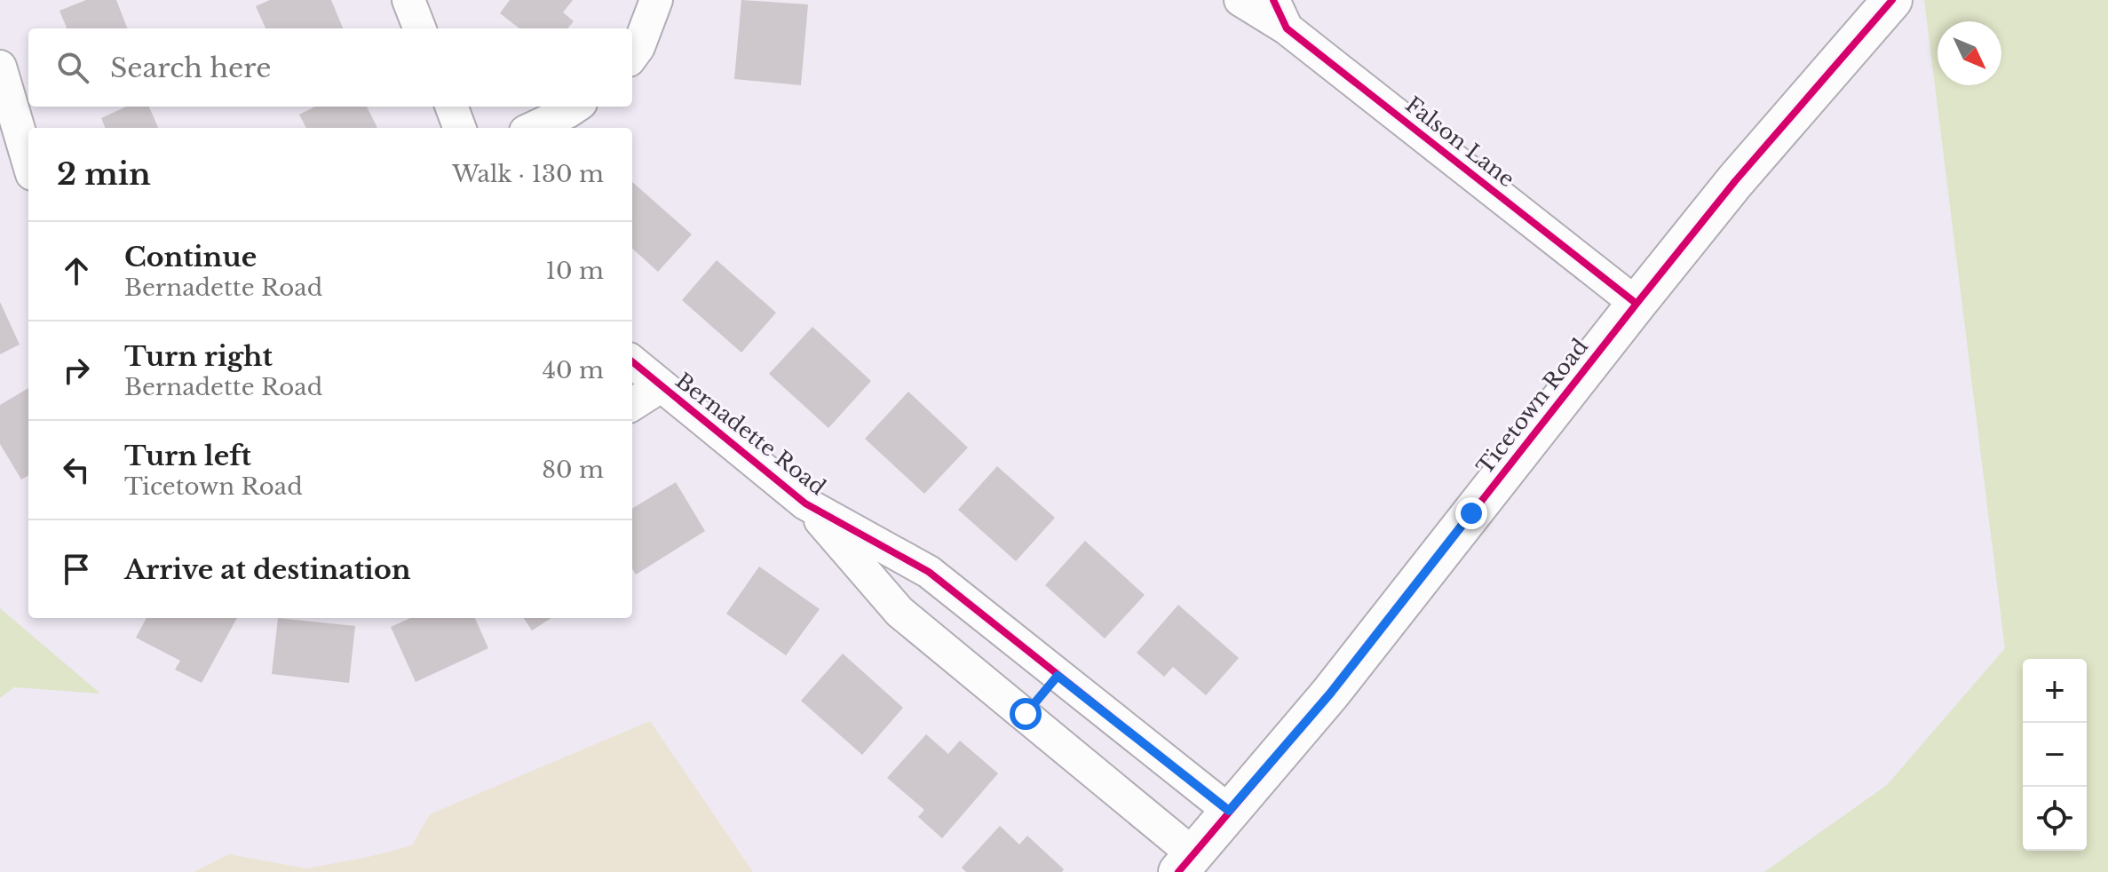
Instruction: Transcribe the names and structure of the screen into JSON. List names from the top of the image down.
{
  "streets": {
    "street": ["Falson Lane", "Ticetown Road", "Bernadette Road"]
  },
  "crossings": [
    ["Falson Lane", "Ticetown Road"],
    ["Ticetown Road", "Bernadette Road"]
  ],
  "north": "bottom right",
  "page": {
    "search": "Search here",
    "heading": ["2 min", "Walk · 130 m"],
    "list": [
      ["Continue", "Bernadette Road", "10 m"],
      ["Turn right", "Bernadette Road", "40 m"],
      ["Turn left", "Ticetown Road", "80 m"],
      "Arrive at destination"
    ],
    "map_buttons": ["+", "−"]
  }
}
